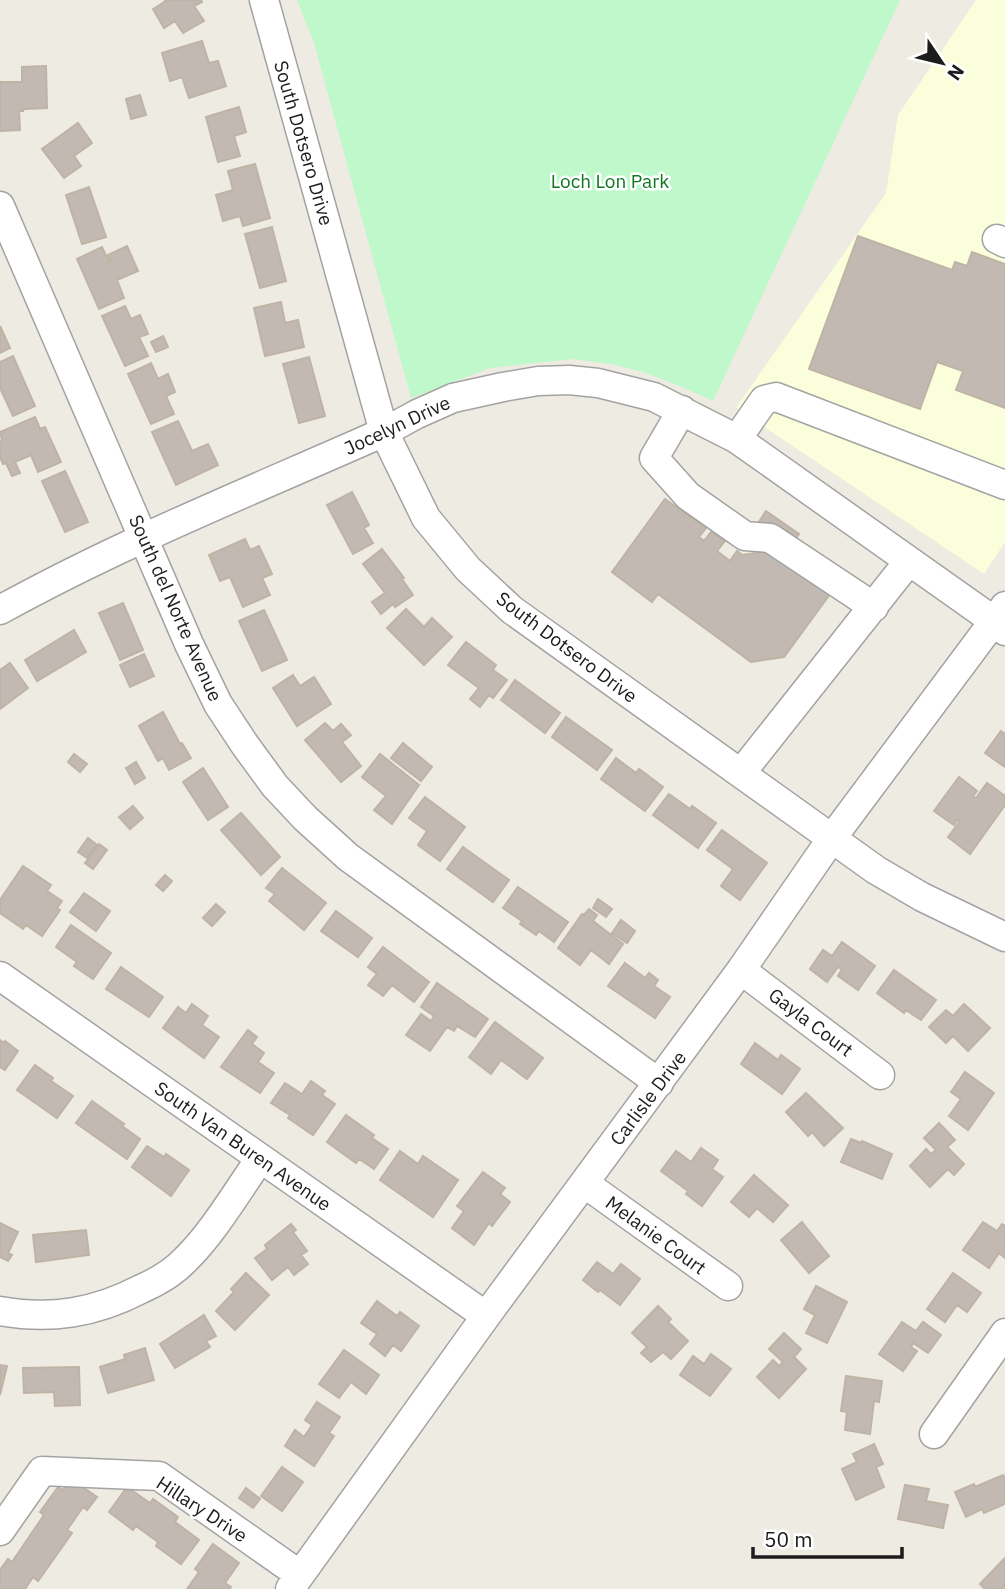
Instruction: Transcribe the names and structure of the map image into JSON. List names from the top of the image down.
{
  "streets": {
    "street": [
      "South Dotsero Drive",
      "Jocelyn Drive",
      "South del Norte Avenue",
      "Gayla Court",
      "Carlisle Drive",
      "South Van Buren Avenue",
      "Melanie Court",
      "Hillary Drive"
    ]
  },
  "crossings": [
    ["South Dotsero Drive", "Jocelyn Drive"],
    ["South Dotsero Drive", "Carlisle Drive"],
    ["Jocelyn Drive", "South del Norte Avenue"],
    ["Jocelyn Drive", "Carlisle Drive"],
    ["South del Norte Avenue", "Carlisle Drive"],
    ["Gayla Court", "Carlisle Drive"],
    ["Carlisle Drive", "South Van Buren Avenue"],
    ["Carlisle Drive", "Melanie Court"],
    ["Carlisle Drive", "Hillary Drive"]
  ],
  "parks": ["Loch Lon Park"],
  "scale_bar": "50 m",
  "north": "bottom right"
}
